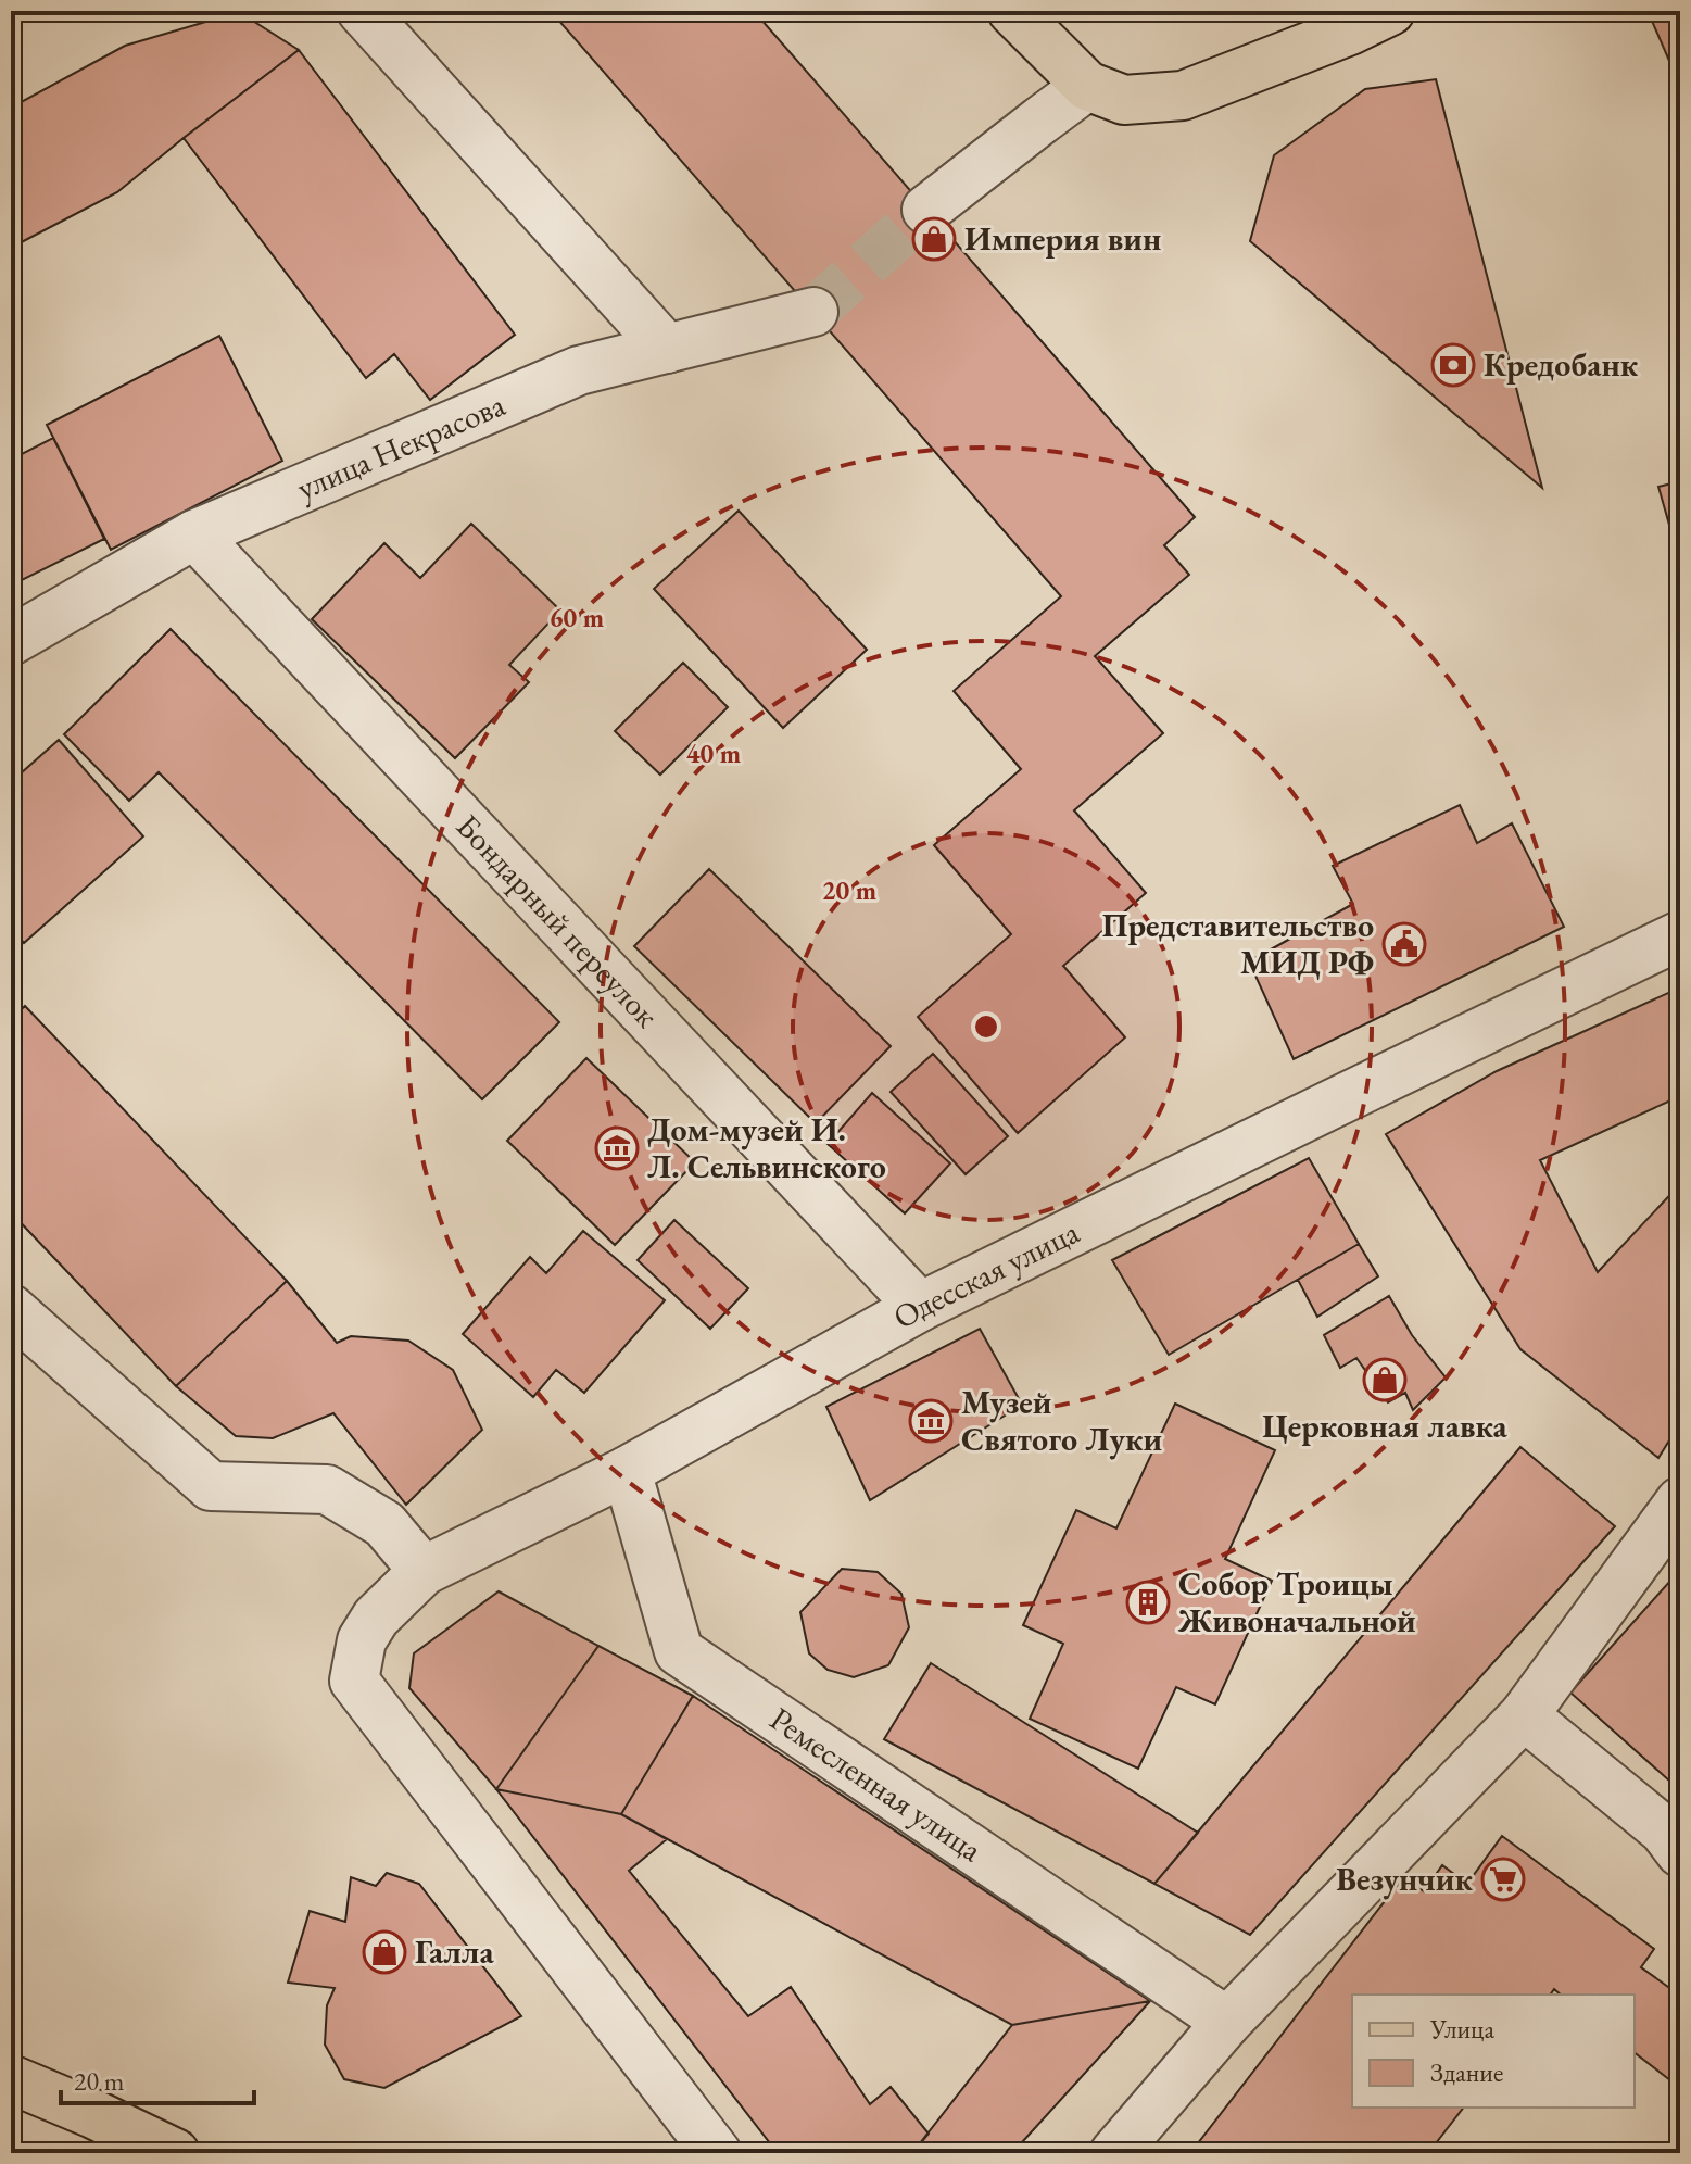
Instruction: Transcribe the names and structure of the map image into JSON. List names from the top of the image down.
{
  "streets": {
    "street": [
      "улица Некрасова",
      "Бондарный переулок",
      "Одесская улица",
      "Ремесленная улица"
    ]
  },
  "crossings": [
    ["улица Некрасова", "Бондарный переулок"],
    ["Бондарный переулок", "Одесская улица"],
    ["Одесская улица", "Ремесленная улица"]
  ],
  "places": {
    "shop": ["Империя вин", "Церковная лавка", "Галла"],
    "bank": ["Кредобанк"],
    "public building": ["Представительство МИД РФ"],
    "museum": ["Дом-музей И. Л. Сельвинского", "Музей Святого Луки"],
    "building": ["Собор Троицы Живоначальной"],
    "supermarket": ["Везунчик"]
  },
  "legend": ["Улица", "Здание"],
  "scale_bar": "20 m",
  "rings": ["60 m", "40 m", "20 m"]
}
